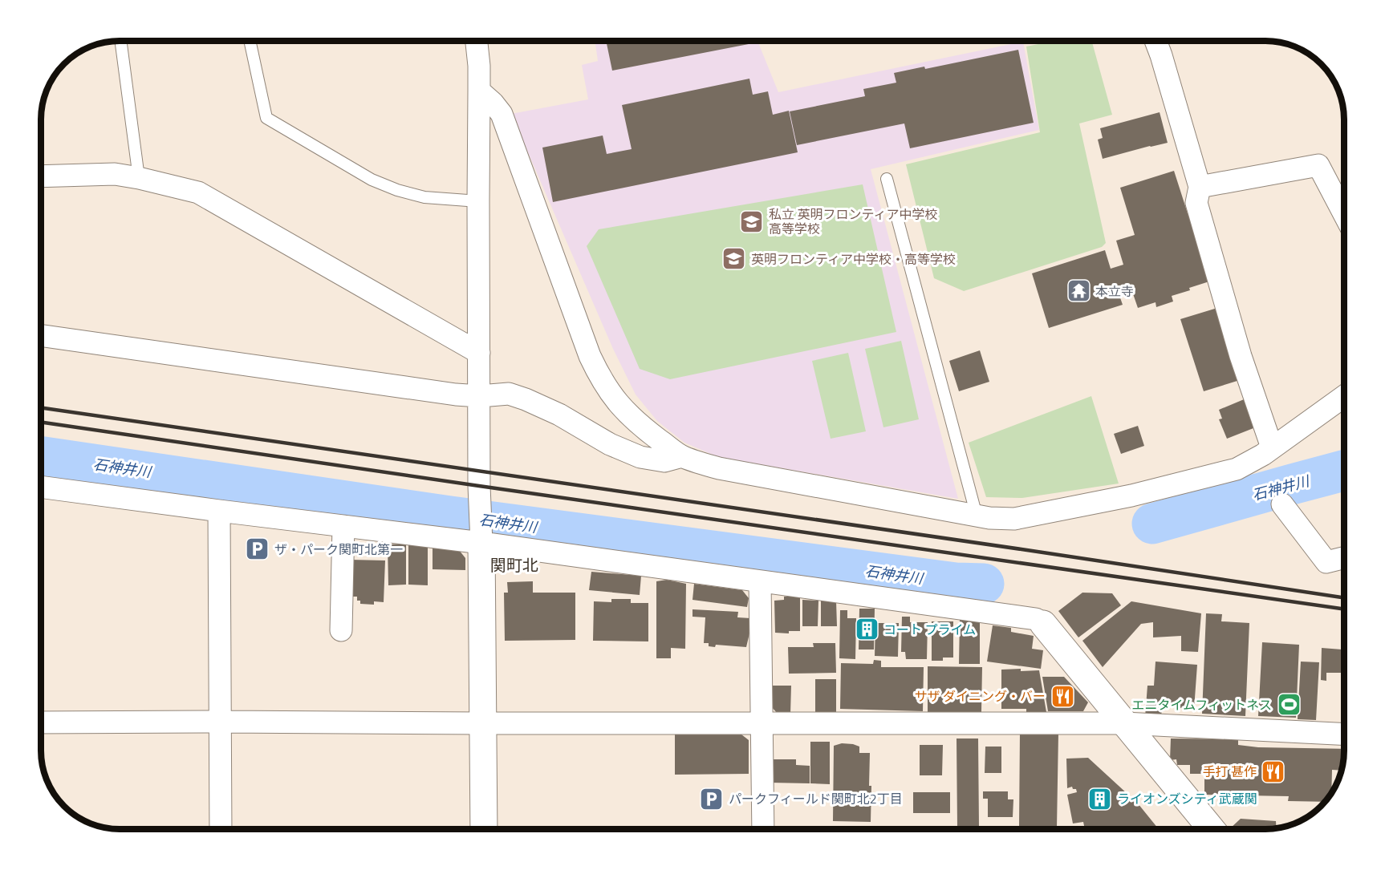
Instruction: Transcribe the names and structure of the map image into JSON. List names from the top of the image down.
{
  "districts": ["関町北"],
  "water": ["石神井川"],
  "places": {
    "school or university": ["私立 英明フロンティア中学校 高等学校", "英明フロンティア中学校・高等学校"],
    "temple": ["本立寺"],
    "parking": ["ザ・パーク関町北第一", "パークフィールド関町北2丁目"],
    "building": ["コート プライム", "ライオンズシティ武蔵関"],
    "restaurant": ["サザ ダイニング・バー", "手打 甚作"],
    "sports": ["エニタイムフィットネス"]
  }
}
